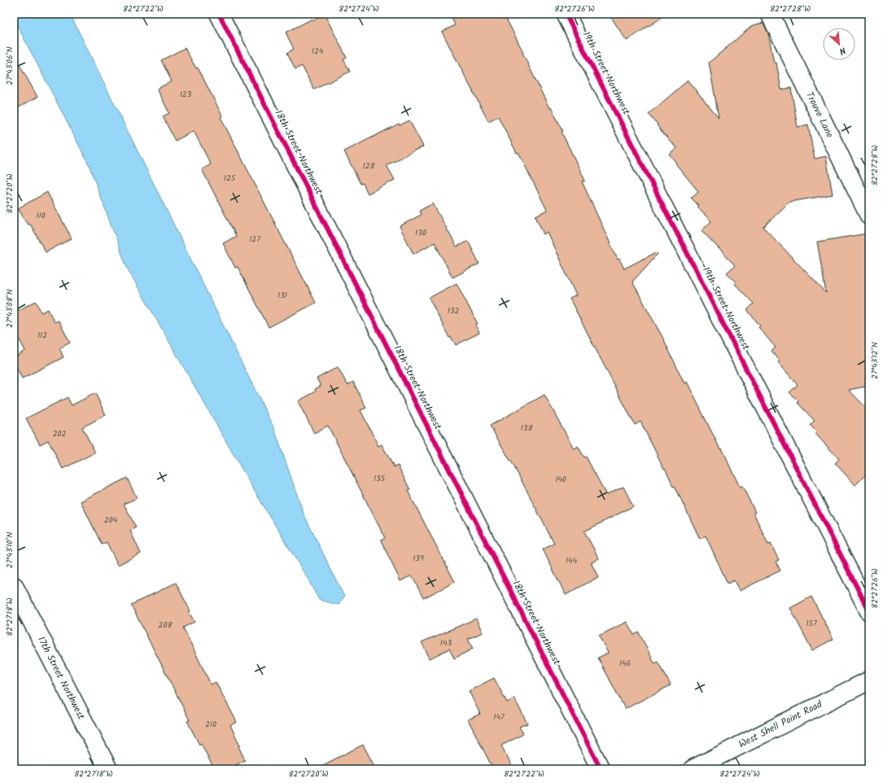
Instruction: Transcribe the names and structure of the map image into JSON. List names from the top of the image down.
{
  "streets": {
    "street": [
      "19th Street Northwest",
      "Trouve Lane",
      "18th Street Northwest",
      "17th Street Northwest",
      "West Shell Point Road"
    ]
  },
  "house_numbers": [
    "124",
    "123",
    "128",
    "125",
    "110",
    "130",
    "127",
    "131",
    "132",
    "112",
    "138",
    "202",
    "135",
    "140",
    "204",
    "139",
    "144",
    "157",
    "208",
    "143",
    "146",
    "147",
    "210"
  ],
  "north": "bottom right",
  "coordinates": [
    "82°27'22\"W",
    "82°27'24\"W",
    "82°27'26\"W",
    "82°27'28\"W",
    "27°43'06\"N",
    "82°27'20\"W",
    "27°43'08\"N",
    "27°43'12\"N",
    "27°43'10\"N",
    "82°27'18\"W"
  ]
}
